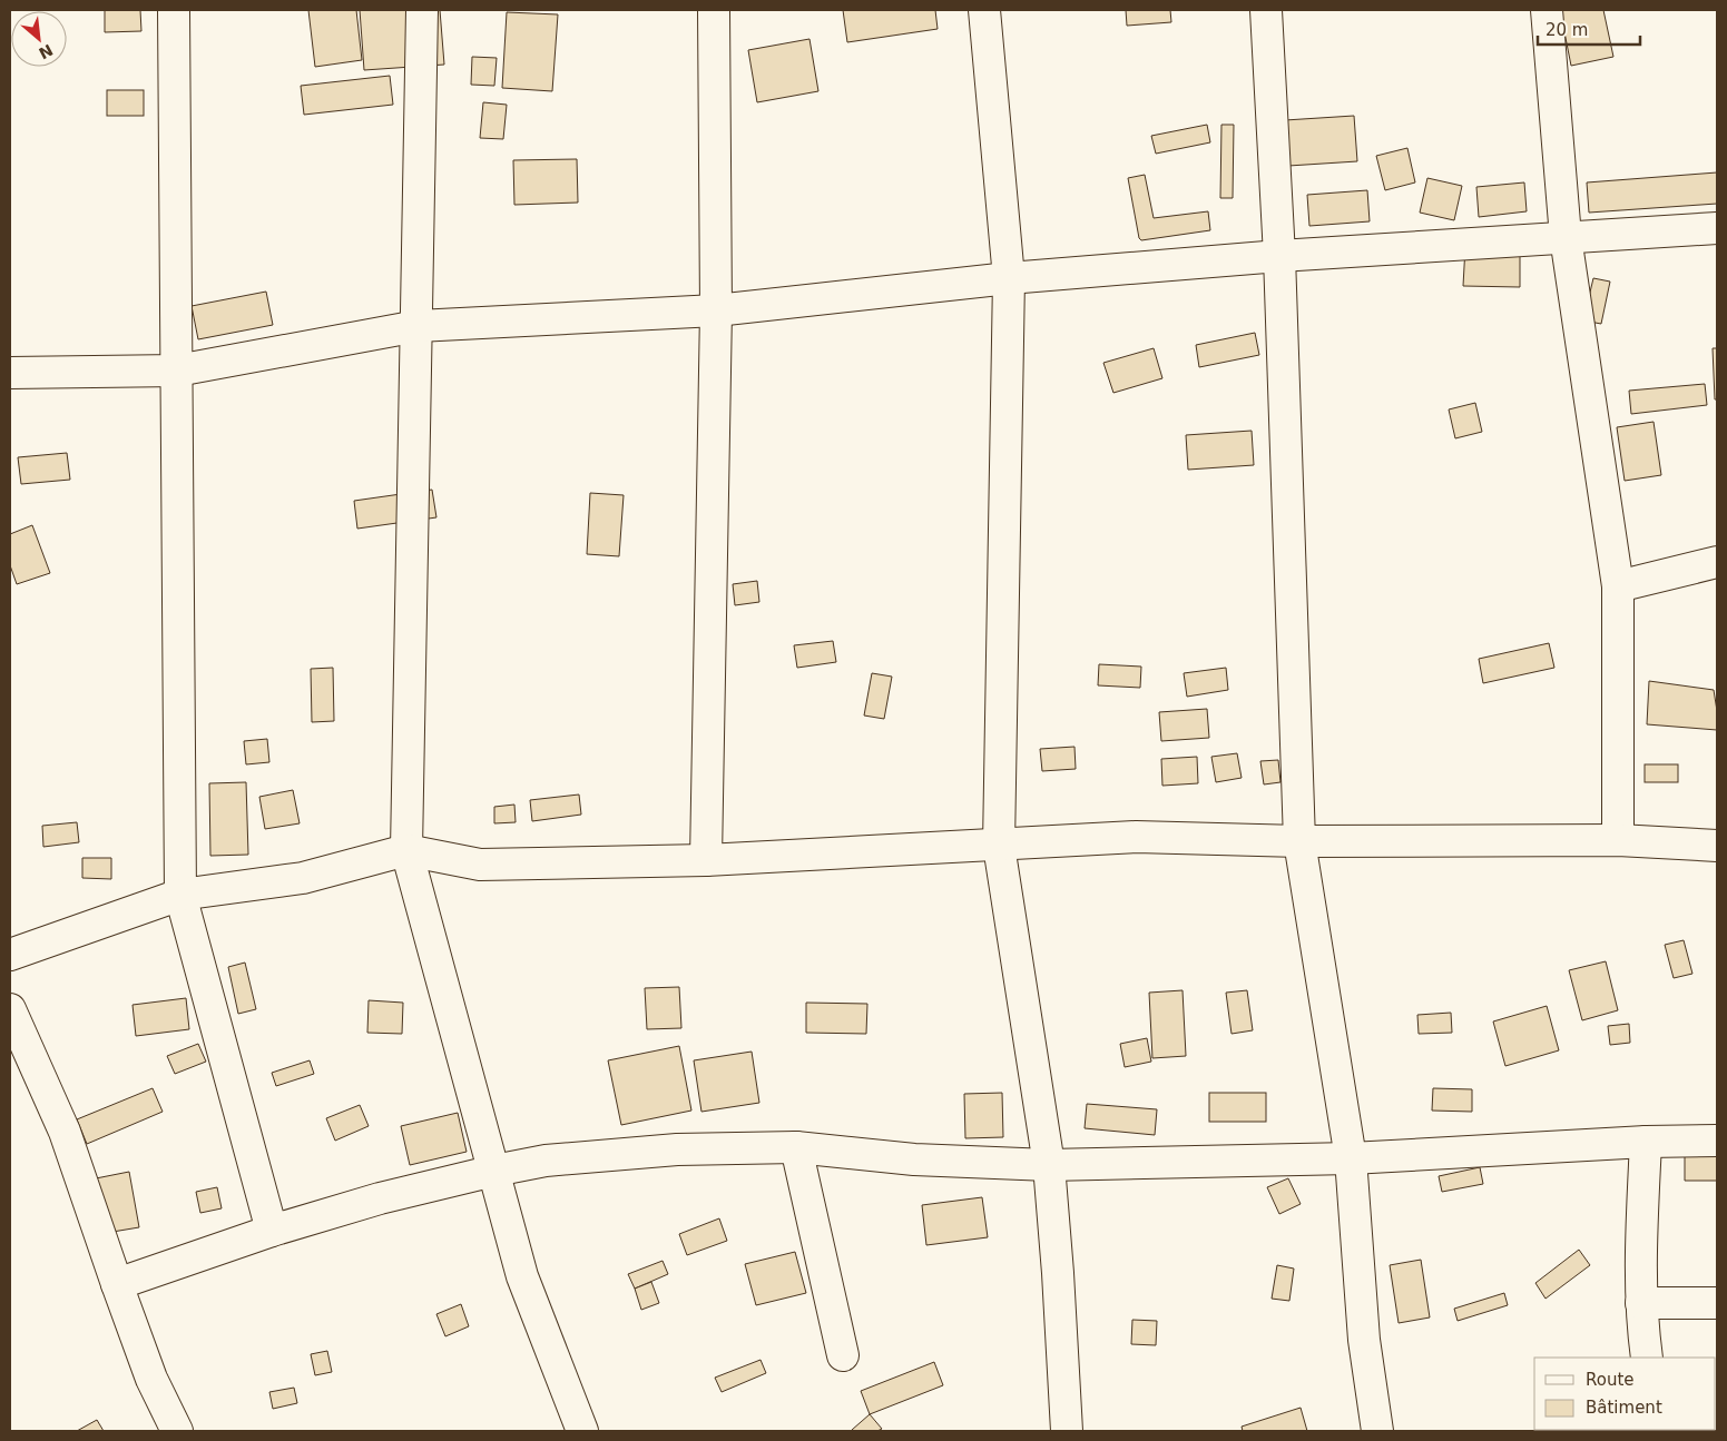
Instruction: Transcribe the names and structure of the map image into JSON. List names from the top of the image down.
{
  "legend": ["Route", "Bâtiment"],
  "scale_bar": "20 m",
  "north": "bottom right"
}
